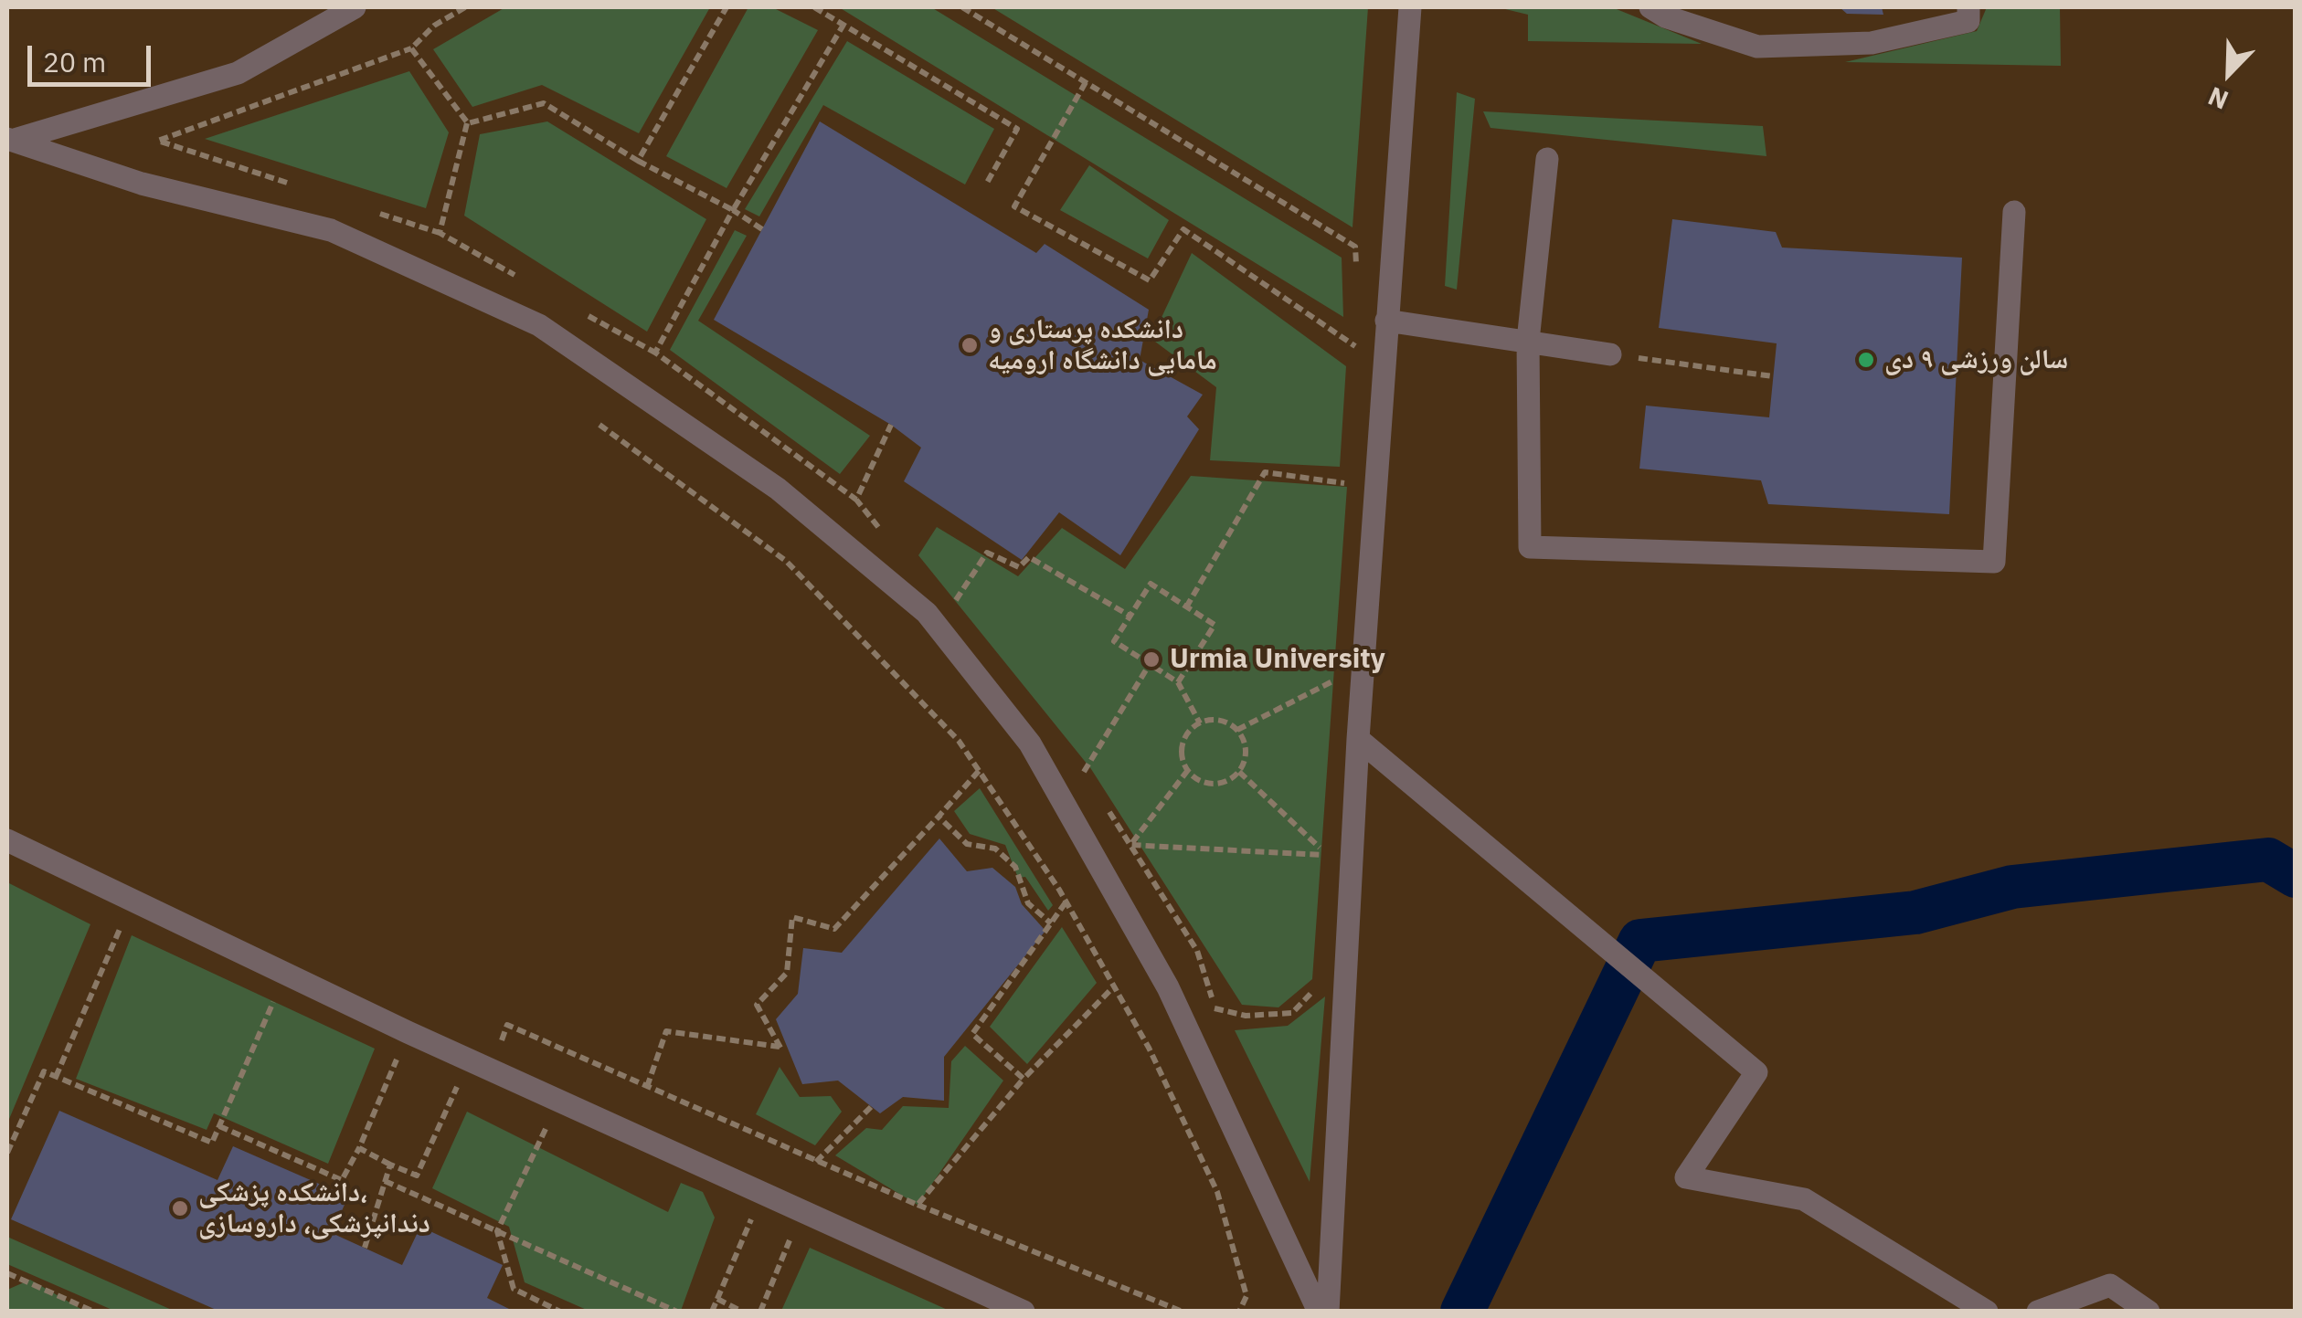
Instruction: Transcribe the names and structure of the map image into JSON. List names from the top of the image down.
{
  "places": [
    "دانشکده پرستاری و مامایی دانشگاه ارومیه",
    "سالن ورزشی ۹ دی",
    "Urmia University",
    "دانشکده پزشکی، دندانپزشکی، داروسازی"
  ],
  "scale_bar": "20 m",
  "north": "bottom left"
}
